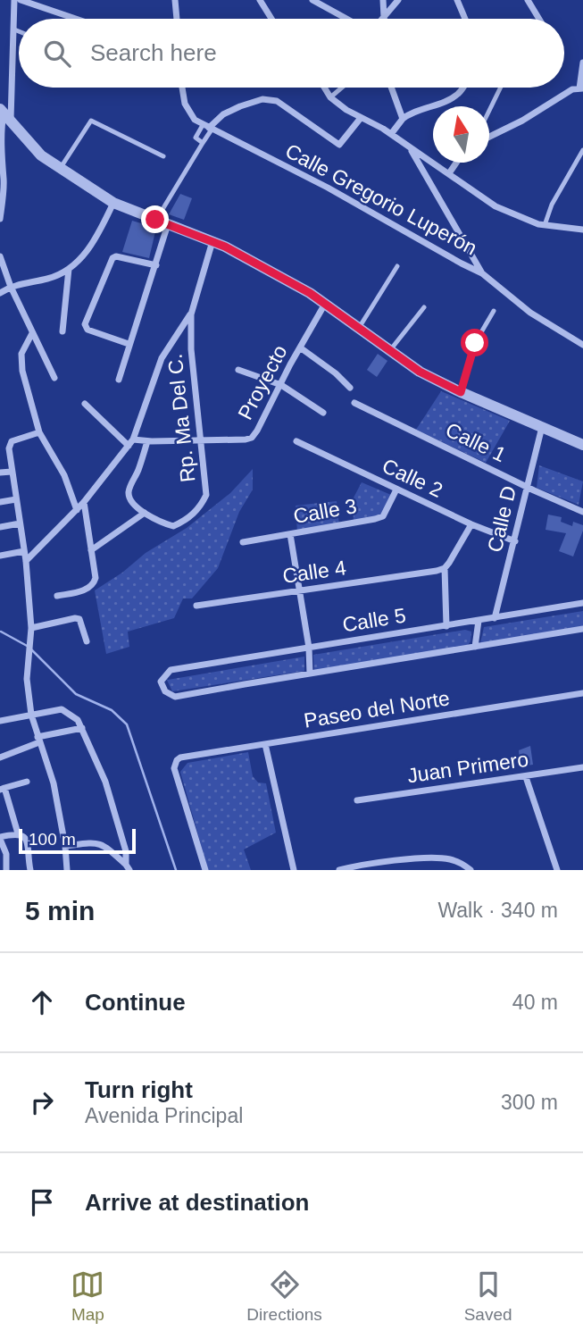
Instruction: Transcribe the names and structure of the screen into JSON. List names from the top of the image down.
{
  "streets": {
    "street": [
      "Calle Gregorio Luperón",
      "Proyecto",
      "Rp. Ma Del C.",
      "Calle 1",
      "Calle 2",
      "Calle 3",
      "Calle D",
      "Calle 4",
      "Calle 5",
      "Paseo del Norte",
      "Juan Primero"
    ]
  },
  "crossings": [
    ["Proyecto", "Rp. Ma Del C."],
    ["Calle 1", "Calle D"],
    ["Calle 2", "Calle 3"],
    ["Calle 2", "Calle D"],
    ["Calle D", "Calle 5"]
  ],
  "scale_bar": "100 m",
  "north": "top",
  "page": {
    "search": "Search here",
    "scale": "100 m",
    "heading": ["5 min", "Walk · 340 m"],
    "list": [
      ["Continue", "40 m"],
      ["Turn right", "Avenida Principal", "300 m"],
      "Arrive at destination"
    ],
    "nav": ["Map", "Directions", "Saved"]
  }
}
